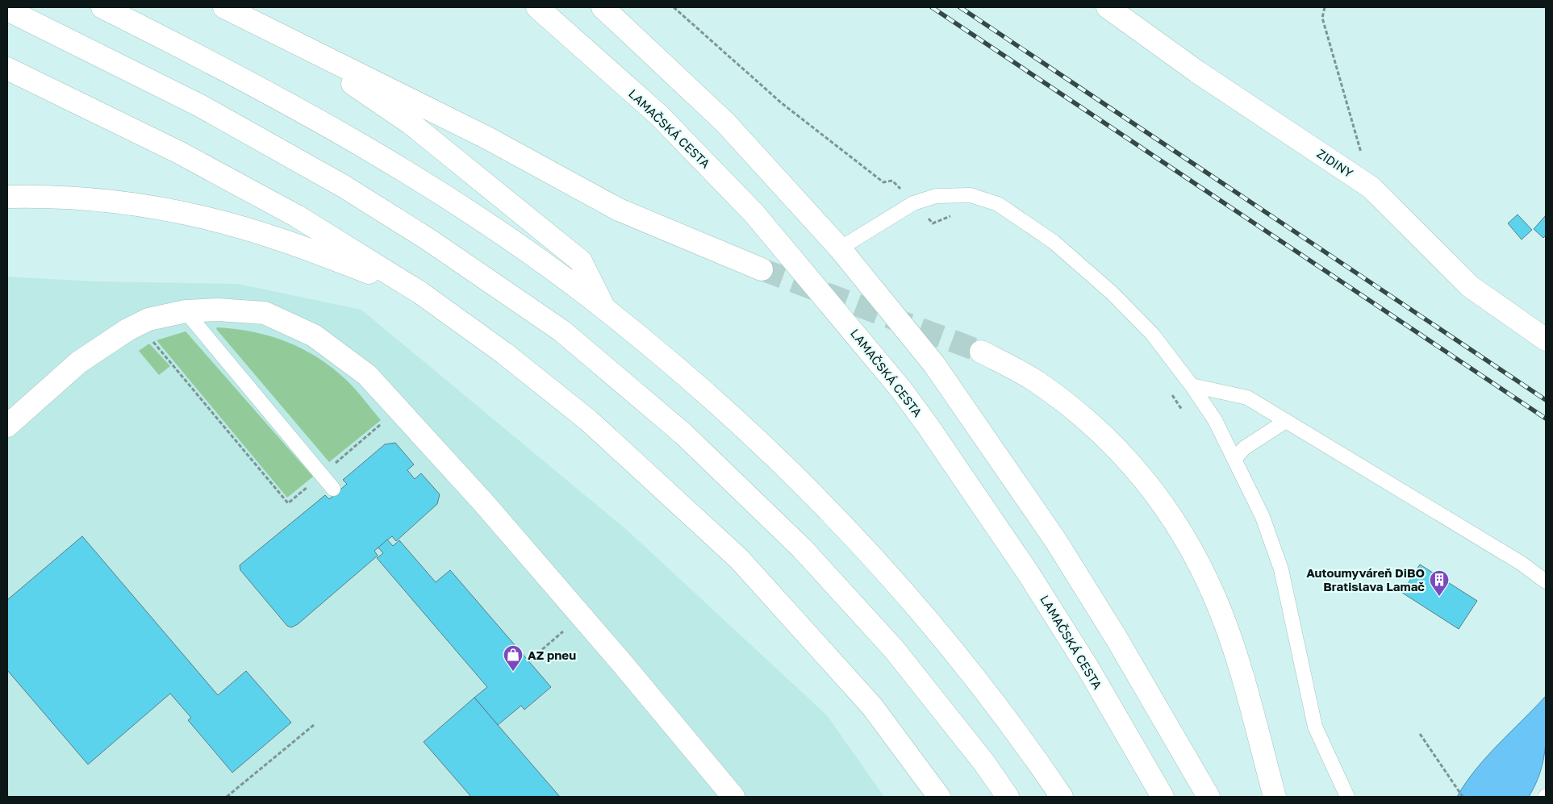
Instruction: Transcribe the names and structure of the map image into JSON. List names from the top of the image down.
{
  "streets": {
    "main road": ["LAMAČSKÁ CESTA", "ZIDINY"]
  },
  "places": {
    "building": ["Autoumyváreň DiBO Bratislava Lamač"],
    "shop": ["AZ pneu"]
  }
}
